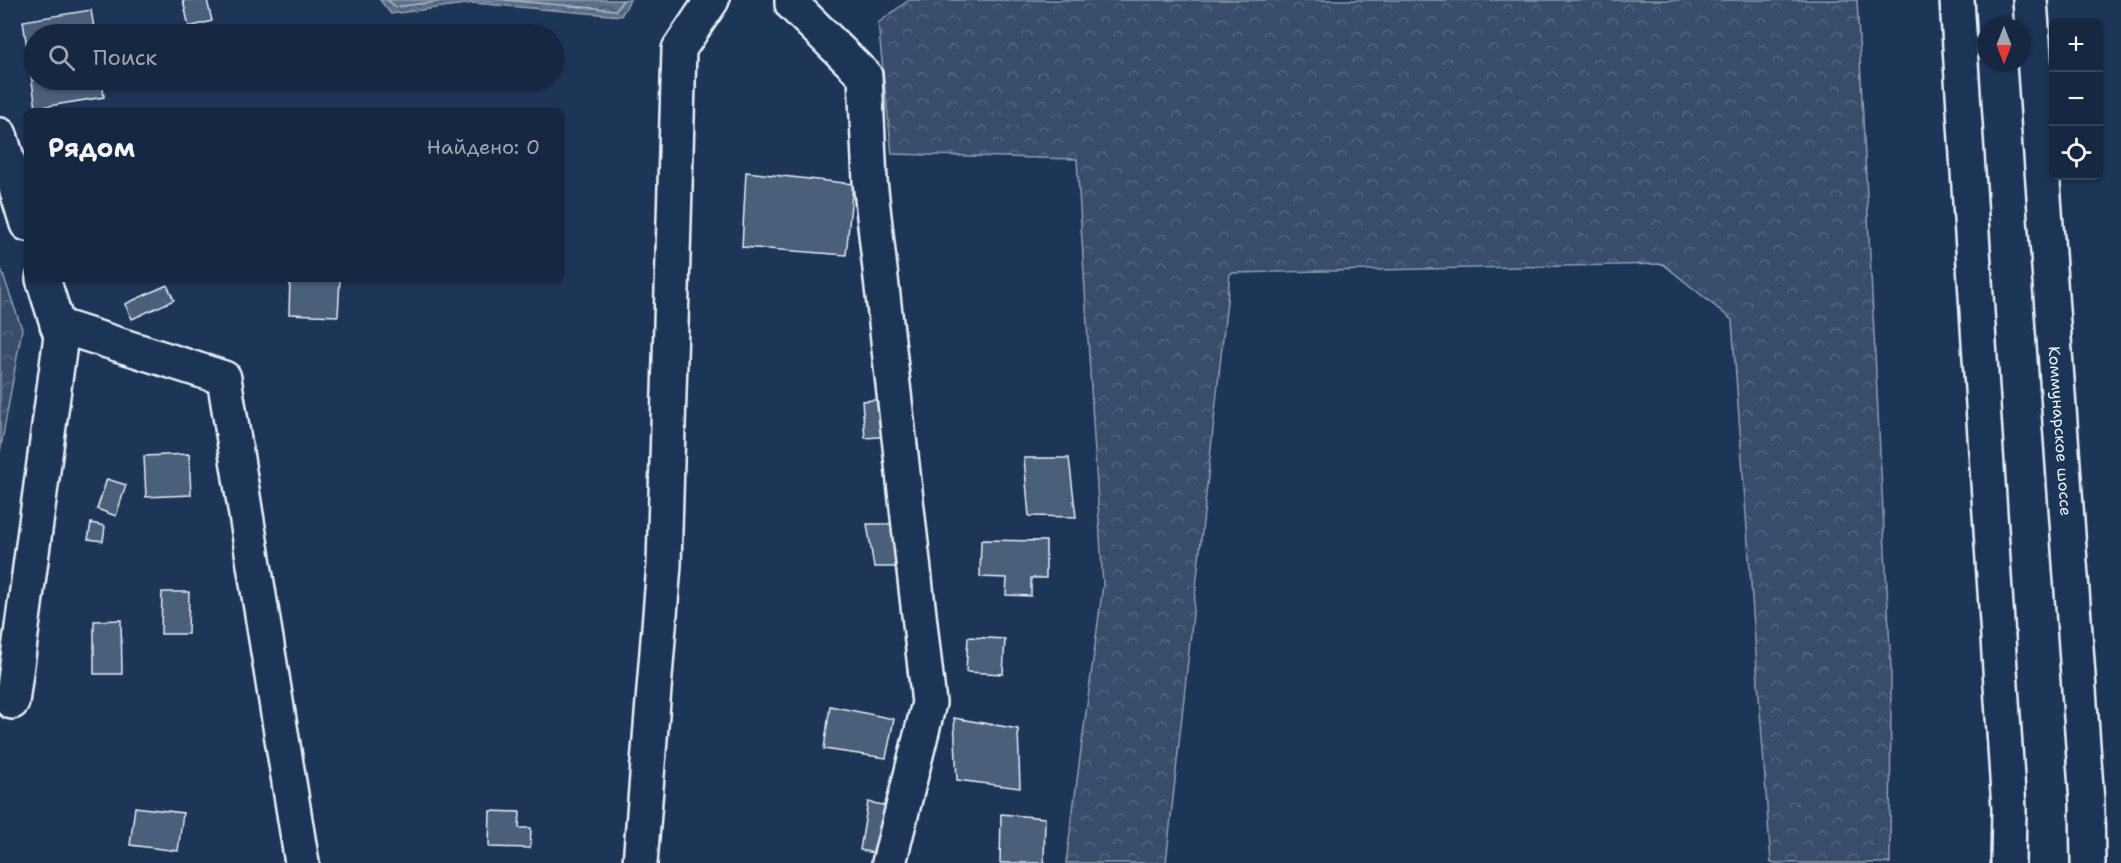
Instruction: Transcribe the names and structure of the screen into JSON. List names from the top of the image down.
{
  "streets": {
    "main road": ["Коммунарское шоссе"]
  },
  "north": "bottom",
  "page": {
    "map_buttons": ["+", "−"],
    "search": "Поиск",
    "heading": ["Рядом", "Найдено: 0"]
  }
}
